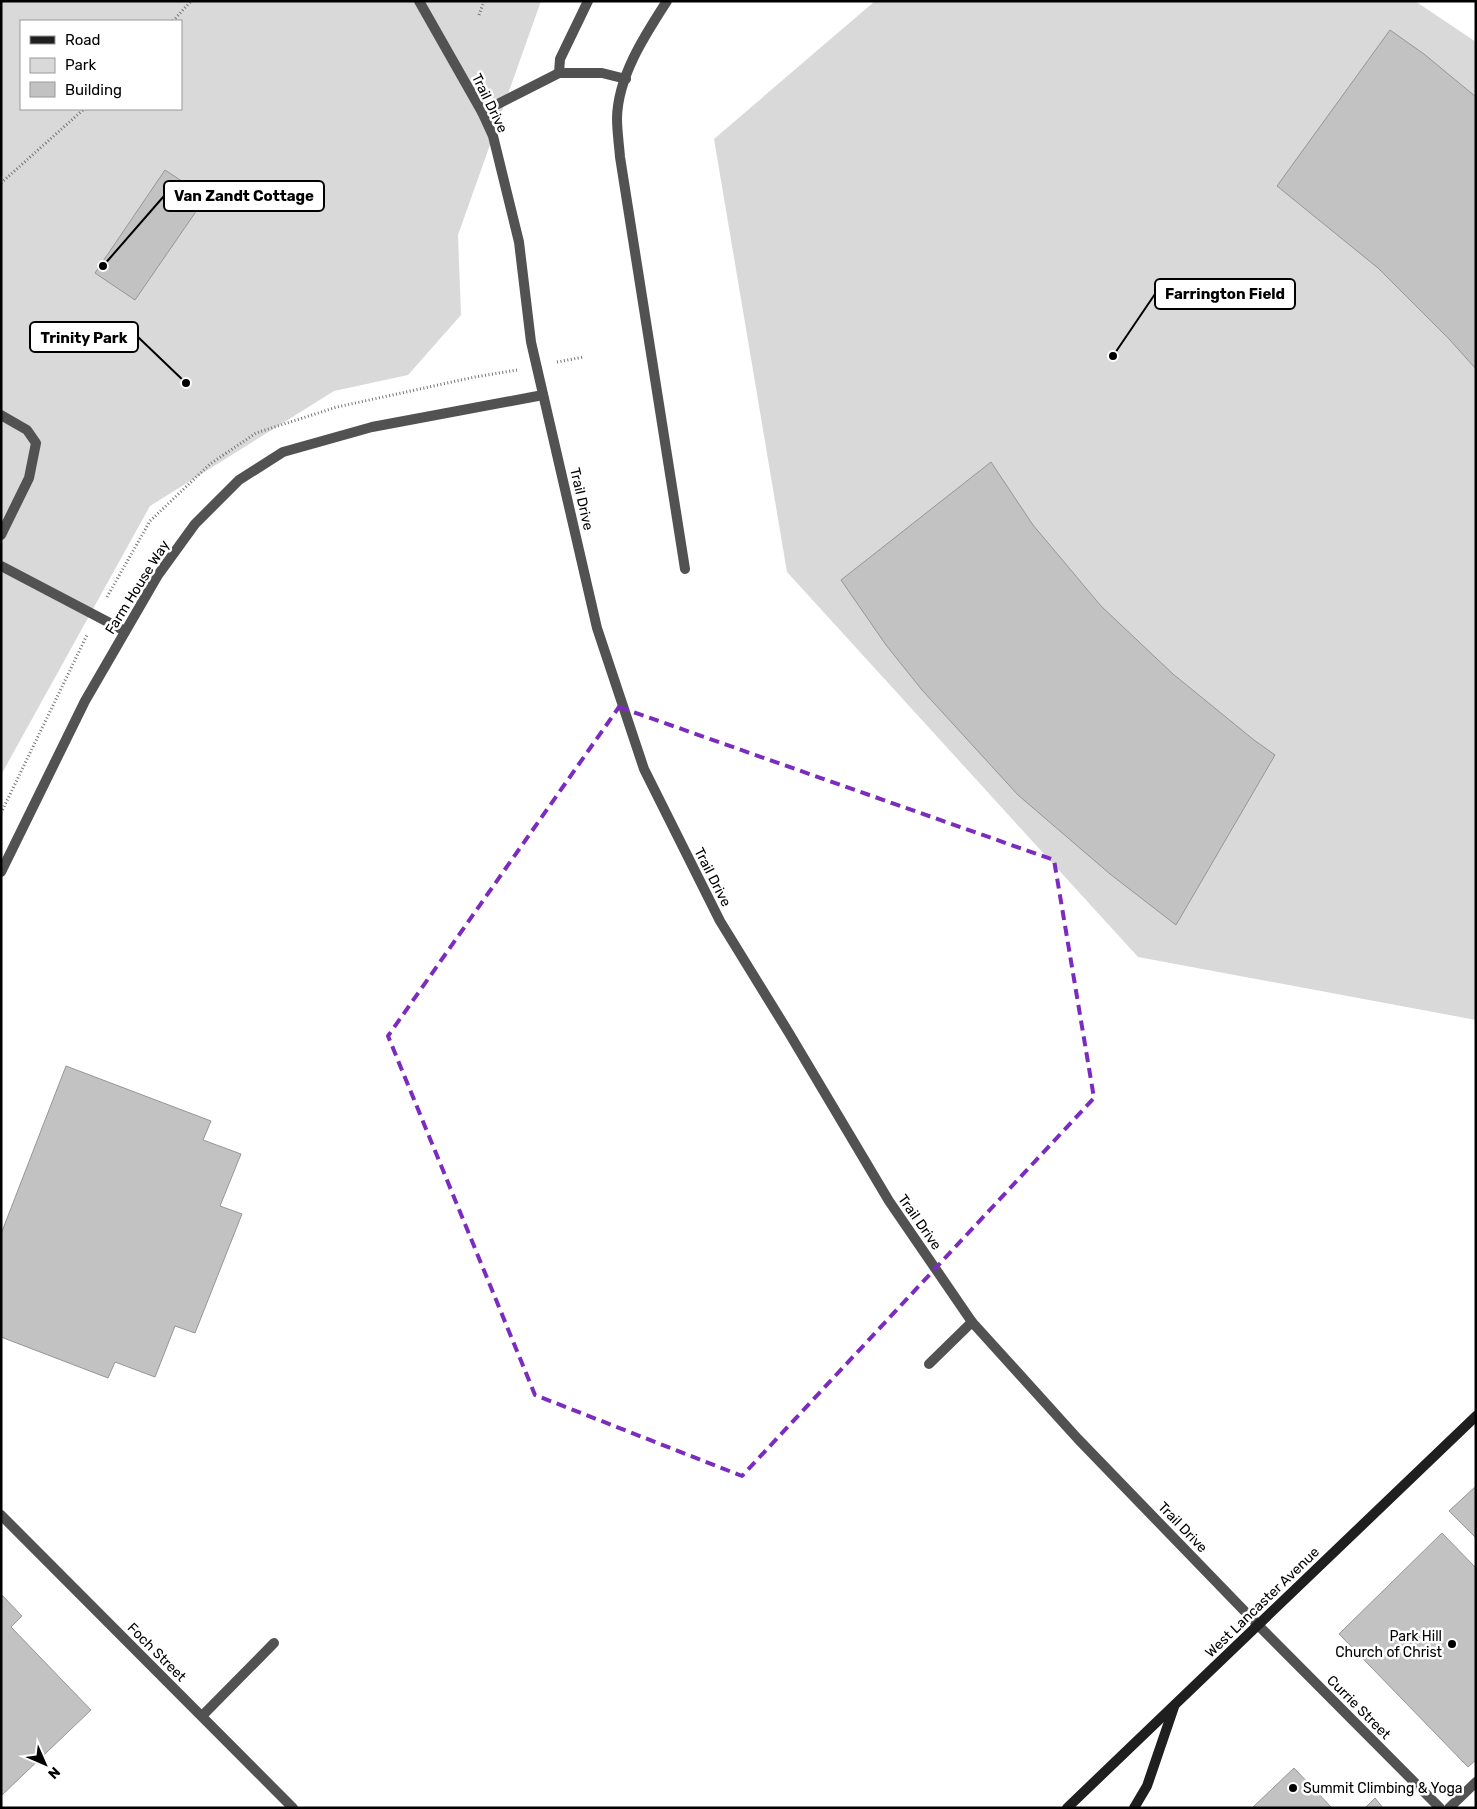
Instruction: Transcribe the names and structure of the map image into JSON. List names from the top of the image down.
{
  "streets": {
    "main road": ["West Lancaster Avenue"],
    "street": [
      "Trail Drive",
      "Farm House Way",
      "Foch Street",
      "Currie Street"
    ]
  },
  "crossings": [
    ["Trail Drive", "Farm House Way"],
    ["Trail Drive", "West Lancaster Avenue"],
    ["Trail Drive", "Currie Street"],
    ["West Lancaster Avenue", "Currie Street"]
  ],
  "places": [
    "Van Zandt Cottage",
    "Farrington Field",
    "Trinity Park",
    "Park Hill Church of Christ",
    "Summit Climbing & Yoga"
  ],
  "legend": ["Road", "Park", "Building"],
  "north": "bottom right"
}
